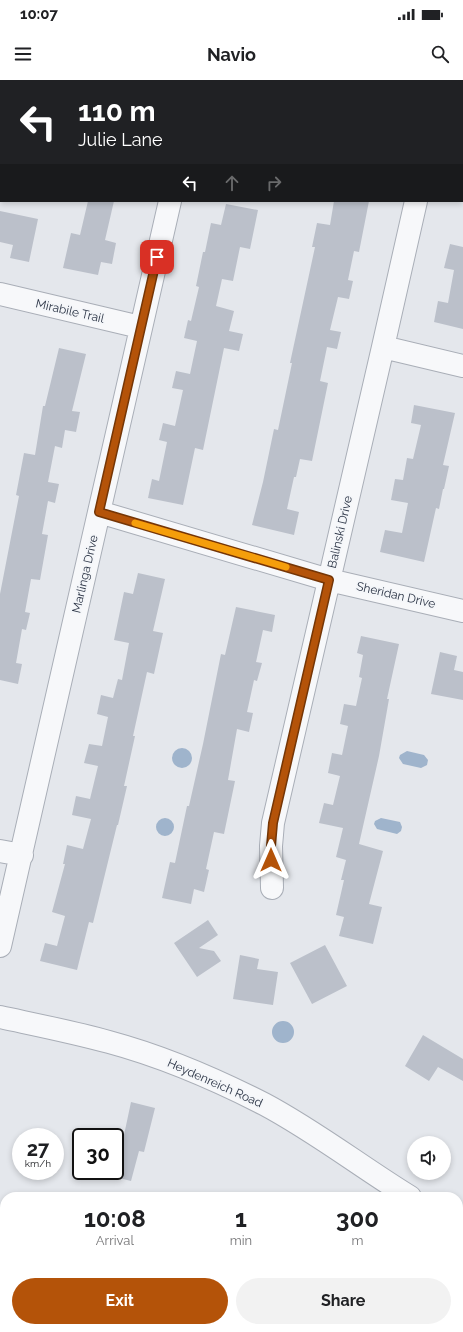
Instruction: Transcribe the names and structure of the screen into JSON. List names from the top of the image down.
{
  "streets": {
    "street": [
      "Mirabile Trail",
      "Balinski Drive",
      "Marlinga Drive",
      "Sheridan Drive",
      "Heydenreich Road"
    ]
  },
  "crossings": [
    ["Mirabile Trail", "Marlinga Drive"],
    ["Balinski Drive", "Sheridan Drive"],
    ["Marlinga Drive", "Sheridan Drive"]
  ],
  "page": {
    "status": "10:07",
    "header": "Navio",
    "turn": ["110 m", "Julie Lane"],
    "speed": "27 km/h",
    "limit": "30",
    "eta": [
      "10:08",
      "Arrival",
      "1",
      "min",
      "300",
      "m"
    ],
    "buttons": ["Exit", "Share"]
  }
}
